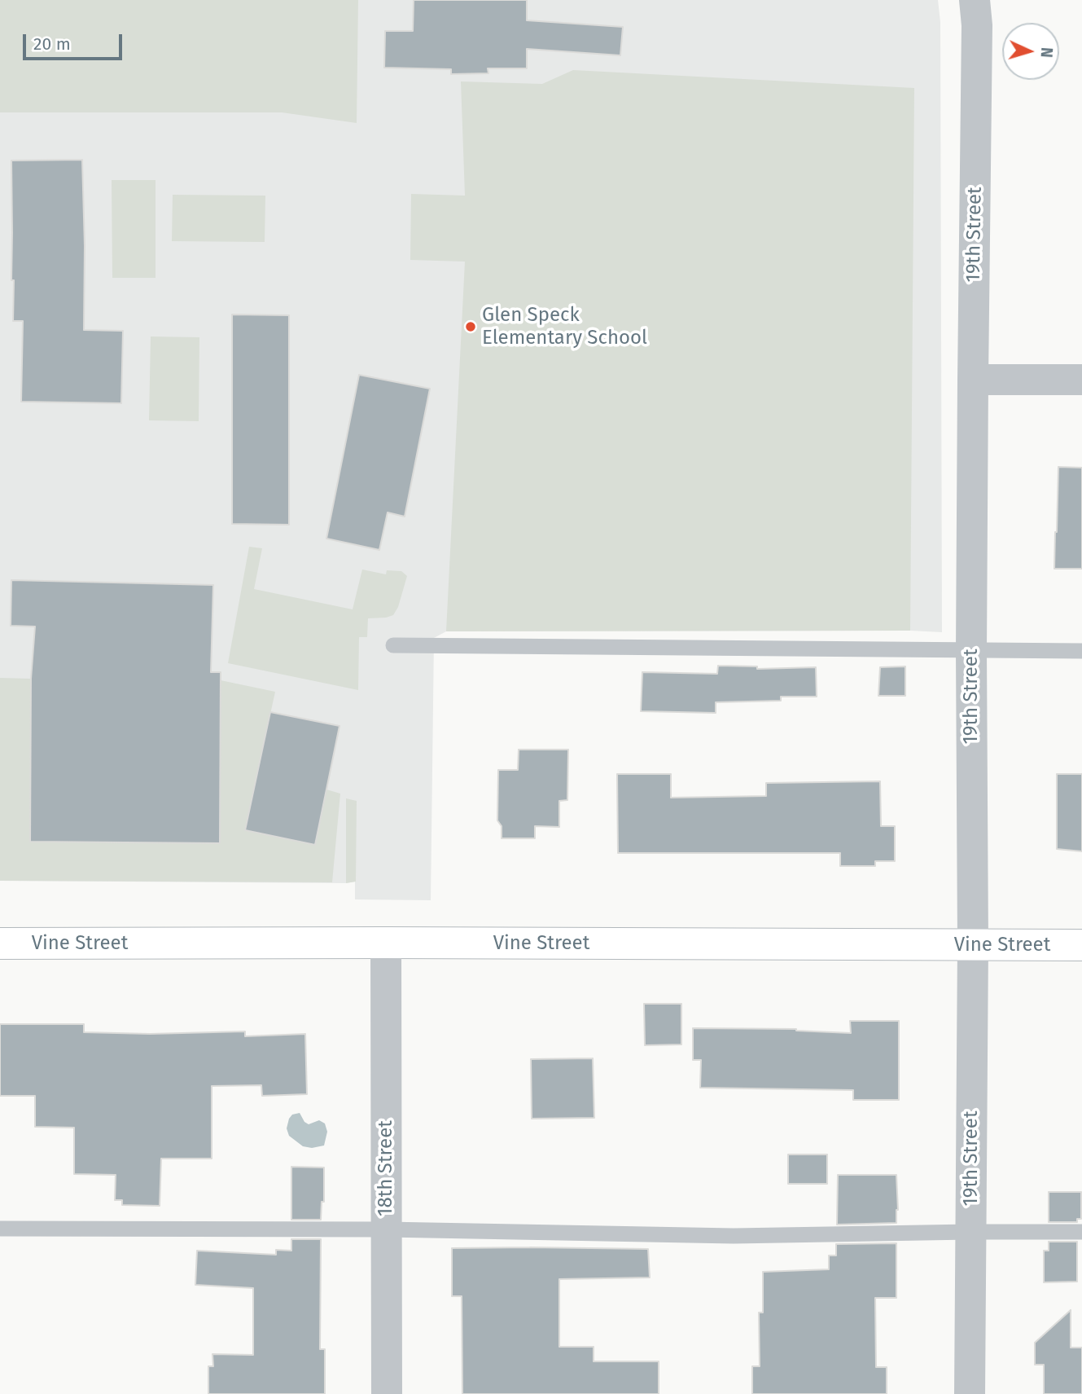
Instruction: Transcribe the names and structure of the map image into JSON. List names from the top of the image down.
{
  "streets": {
    "street": ["19th Street", "Vine Street", "18th Street"]
  },
  "crossings": [
    ["19th Street", "Vine Street"],
    ["Vine Street", "18th Street"]
  ],
  "places": ["Glen Speck Elementary School"],
  "scale_bar": "20 m",
  "north": "right"
}
